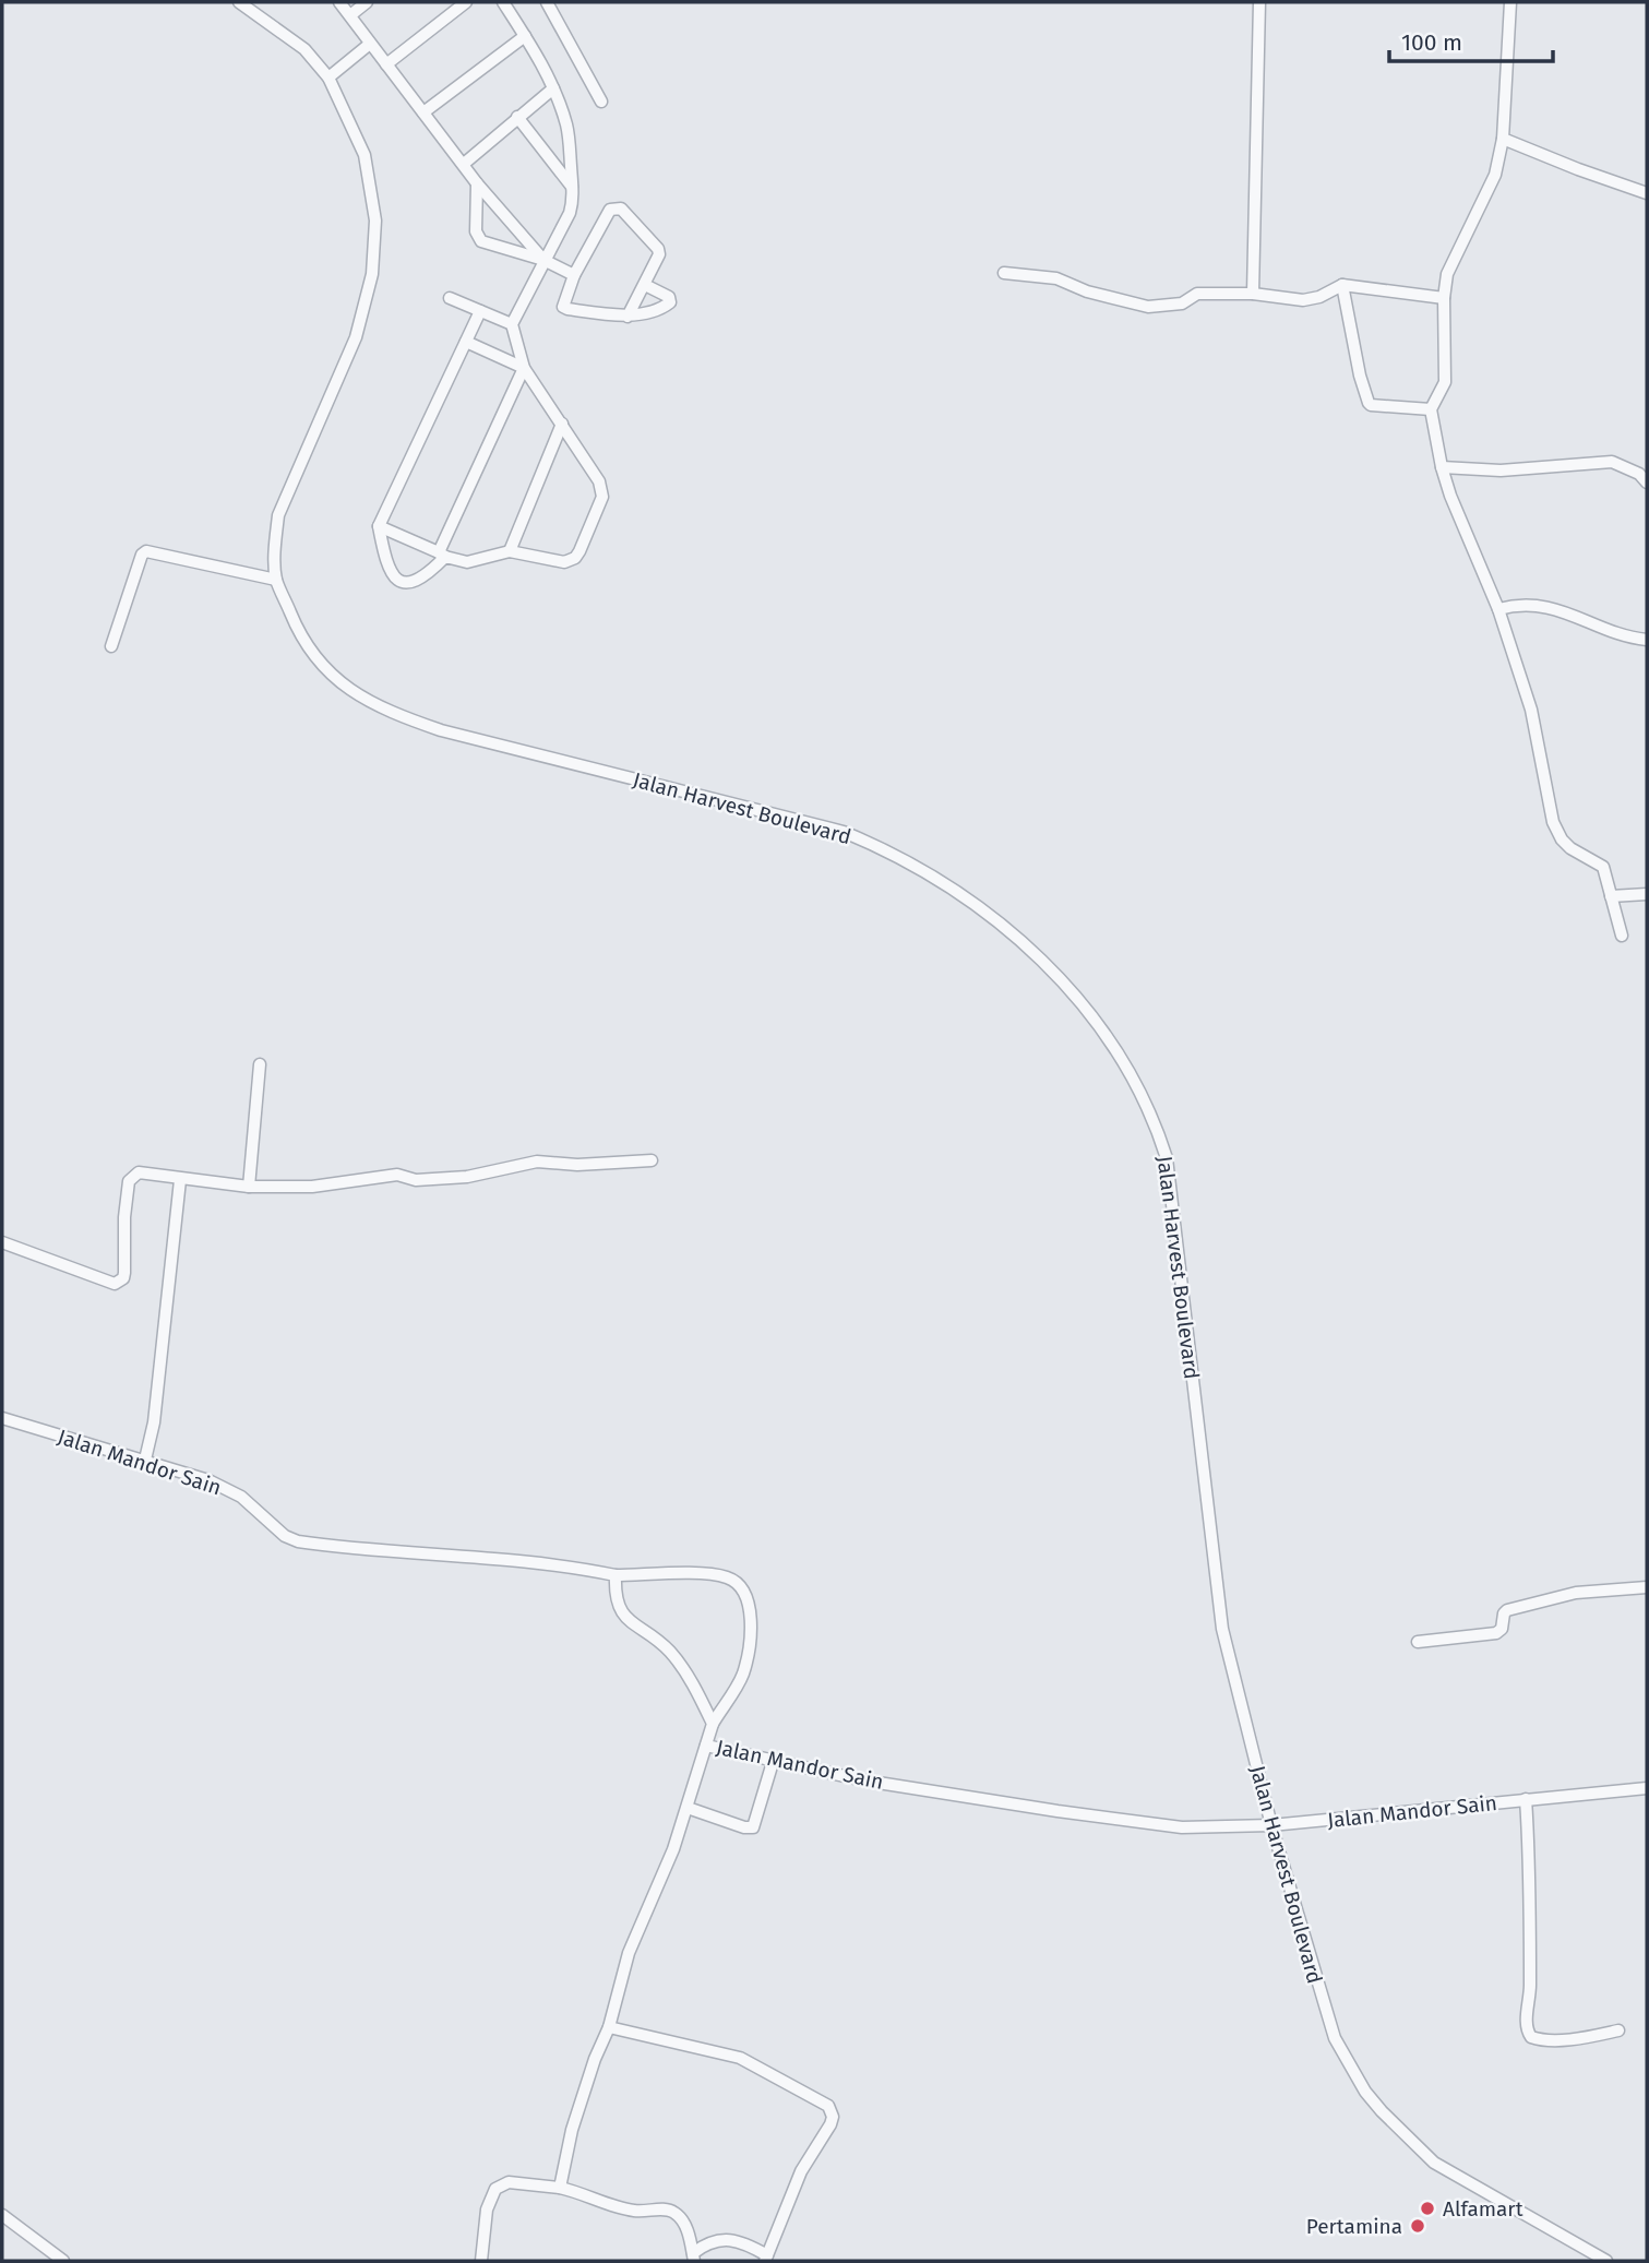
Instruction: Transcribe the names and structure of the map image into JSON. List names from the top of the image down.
{
  "streets": {
    "street": ["Jalan Harvest Boulevard", "Jalan Mandor Sain"]
  },
  "crossings": [
    ["Jalan Harvest Boulevard", "Jalan Mandor Sain"]
  ],
  "places": ["Alfamart", "Pertamina"],
  "scale_bar": "100 m"
}
